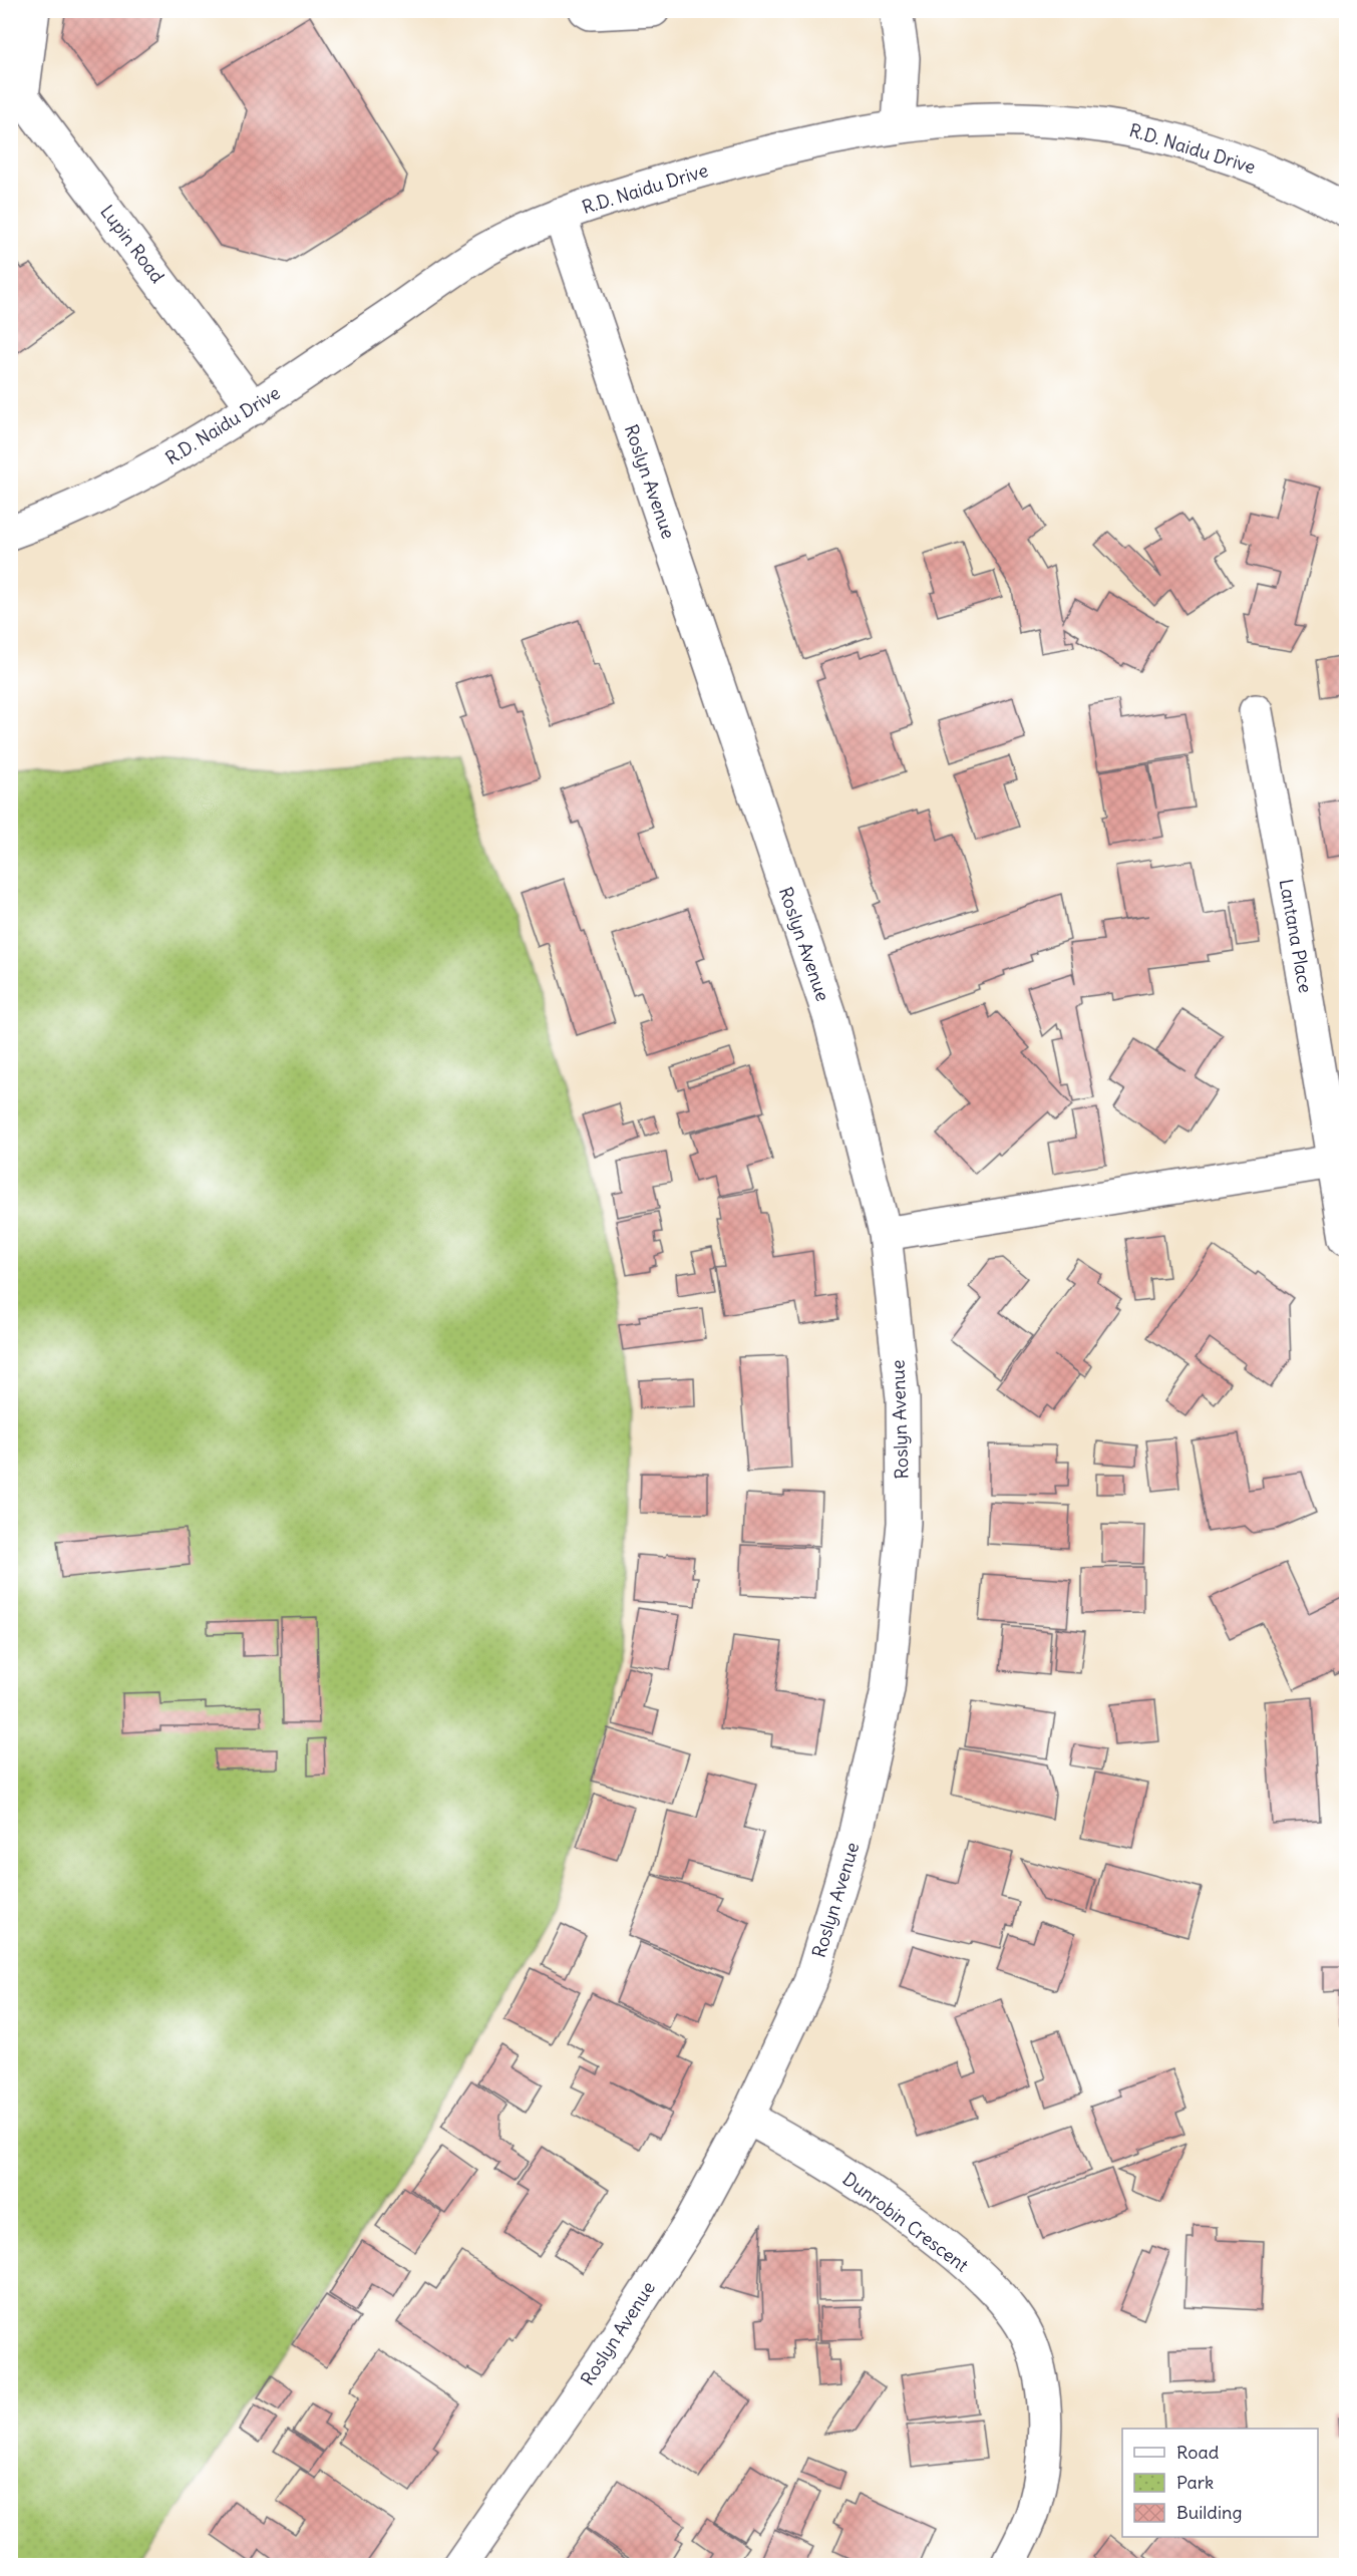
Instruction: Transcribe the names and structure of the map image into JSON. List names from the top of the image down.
{
  "streets": {
    "street": [
      "R.D. Naidu Drive",
      "Lupin Road",
      "Roslyn Avenue",
      "Lantana Place",
      "Dunrobin Crescent"
    ]
  },
  "crossings": [
    ["R.D. Naidu Drive", "Lupin Road"],
    ["R.D. Naidu Drive", "Roslyn Avenue"],
    ["Roslyn Avenue", "Dunrobin Crescent"]
  ],
  "legend": ["Road", "Park", "Building"]
}
